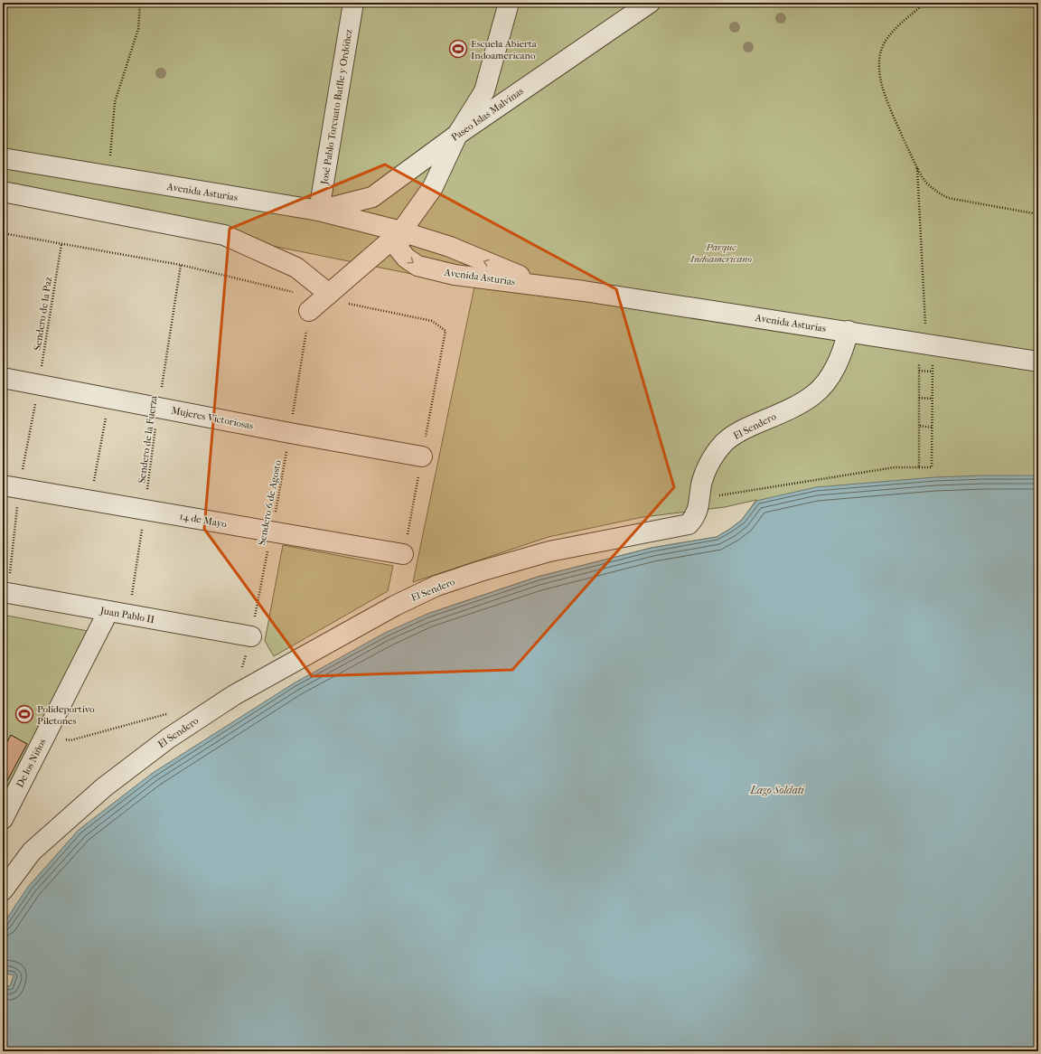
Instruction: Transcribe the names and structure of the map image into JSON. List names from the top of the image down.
{
  "streets": {
    "street": [
      "José Pablo Torcuato Batlle y Ordóñez",
      "Paseo Islas Malvinas",
      "Avenida Asturias",
      "Mujeres Victoriosas",
      "El Sendero",
      "14 de Mayo",
      "Juan Pablo II",
      "De los Niños"
    ],
    "path": ["Sendero de la Paz", "Sendero de la Fuerza", "Sendero 6 de Agosto"]
  },
  "crossings": [
    ["José Pablo Torcuato Batlle y Ordóñez", "Paseo Islas Malvinas"],
    ["José Pablo Torcuato Batlle y Ordóñez", "Avenida Asturias"],
    ["Paseo Islas Malvinas", "Avenida Asturias"],
    ["Avenida Asturias", "El Sendero"],
    ["Sendero de la Paz", "Mujeres Victoriosas"],
    ["Mujeres Victoriosas", "Sendero de la Fuerza"],
    ["Mujeres Victoriosas", "Sendero 6 de Agosto"],
    ["El Sendero", "Sendero 6 de Agosto"],
    ["Sendero de la Fuerza", "14 de Mayo"],
    ["Sendero de la Fuerza", "Juan Pablo II"],
    ["Sendero 6 de Agosto", "14 de Mayo"],
    ["Sendero 6 de Agosto", "Juan Pablo II"],
    ["Juan Pablo II", "De los Niños"]
  ],
  "water": ["Lago Soldati"],
  "parks": ["Parque Indoamericano"],
  "places": {
    "sports": ["Escuela Abierta Indoamericano", "Polideportivo Piletones"]
  }
}
